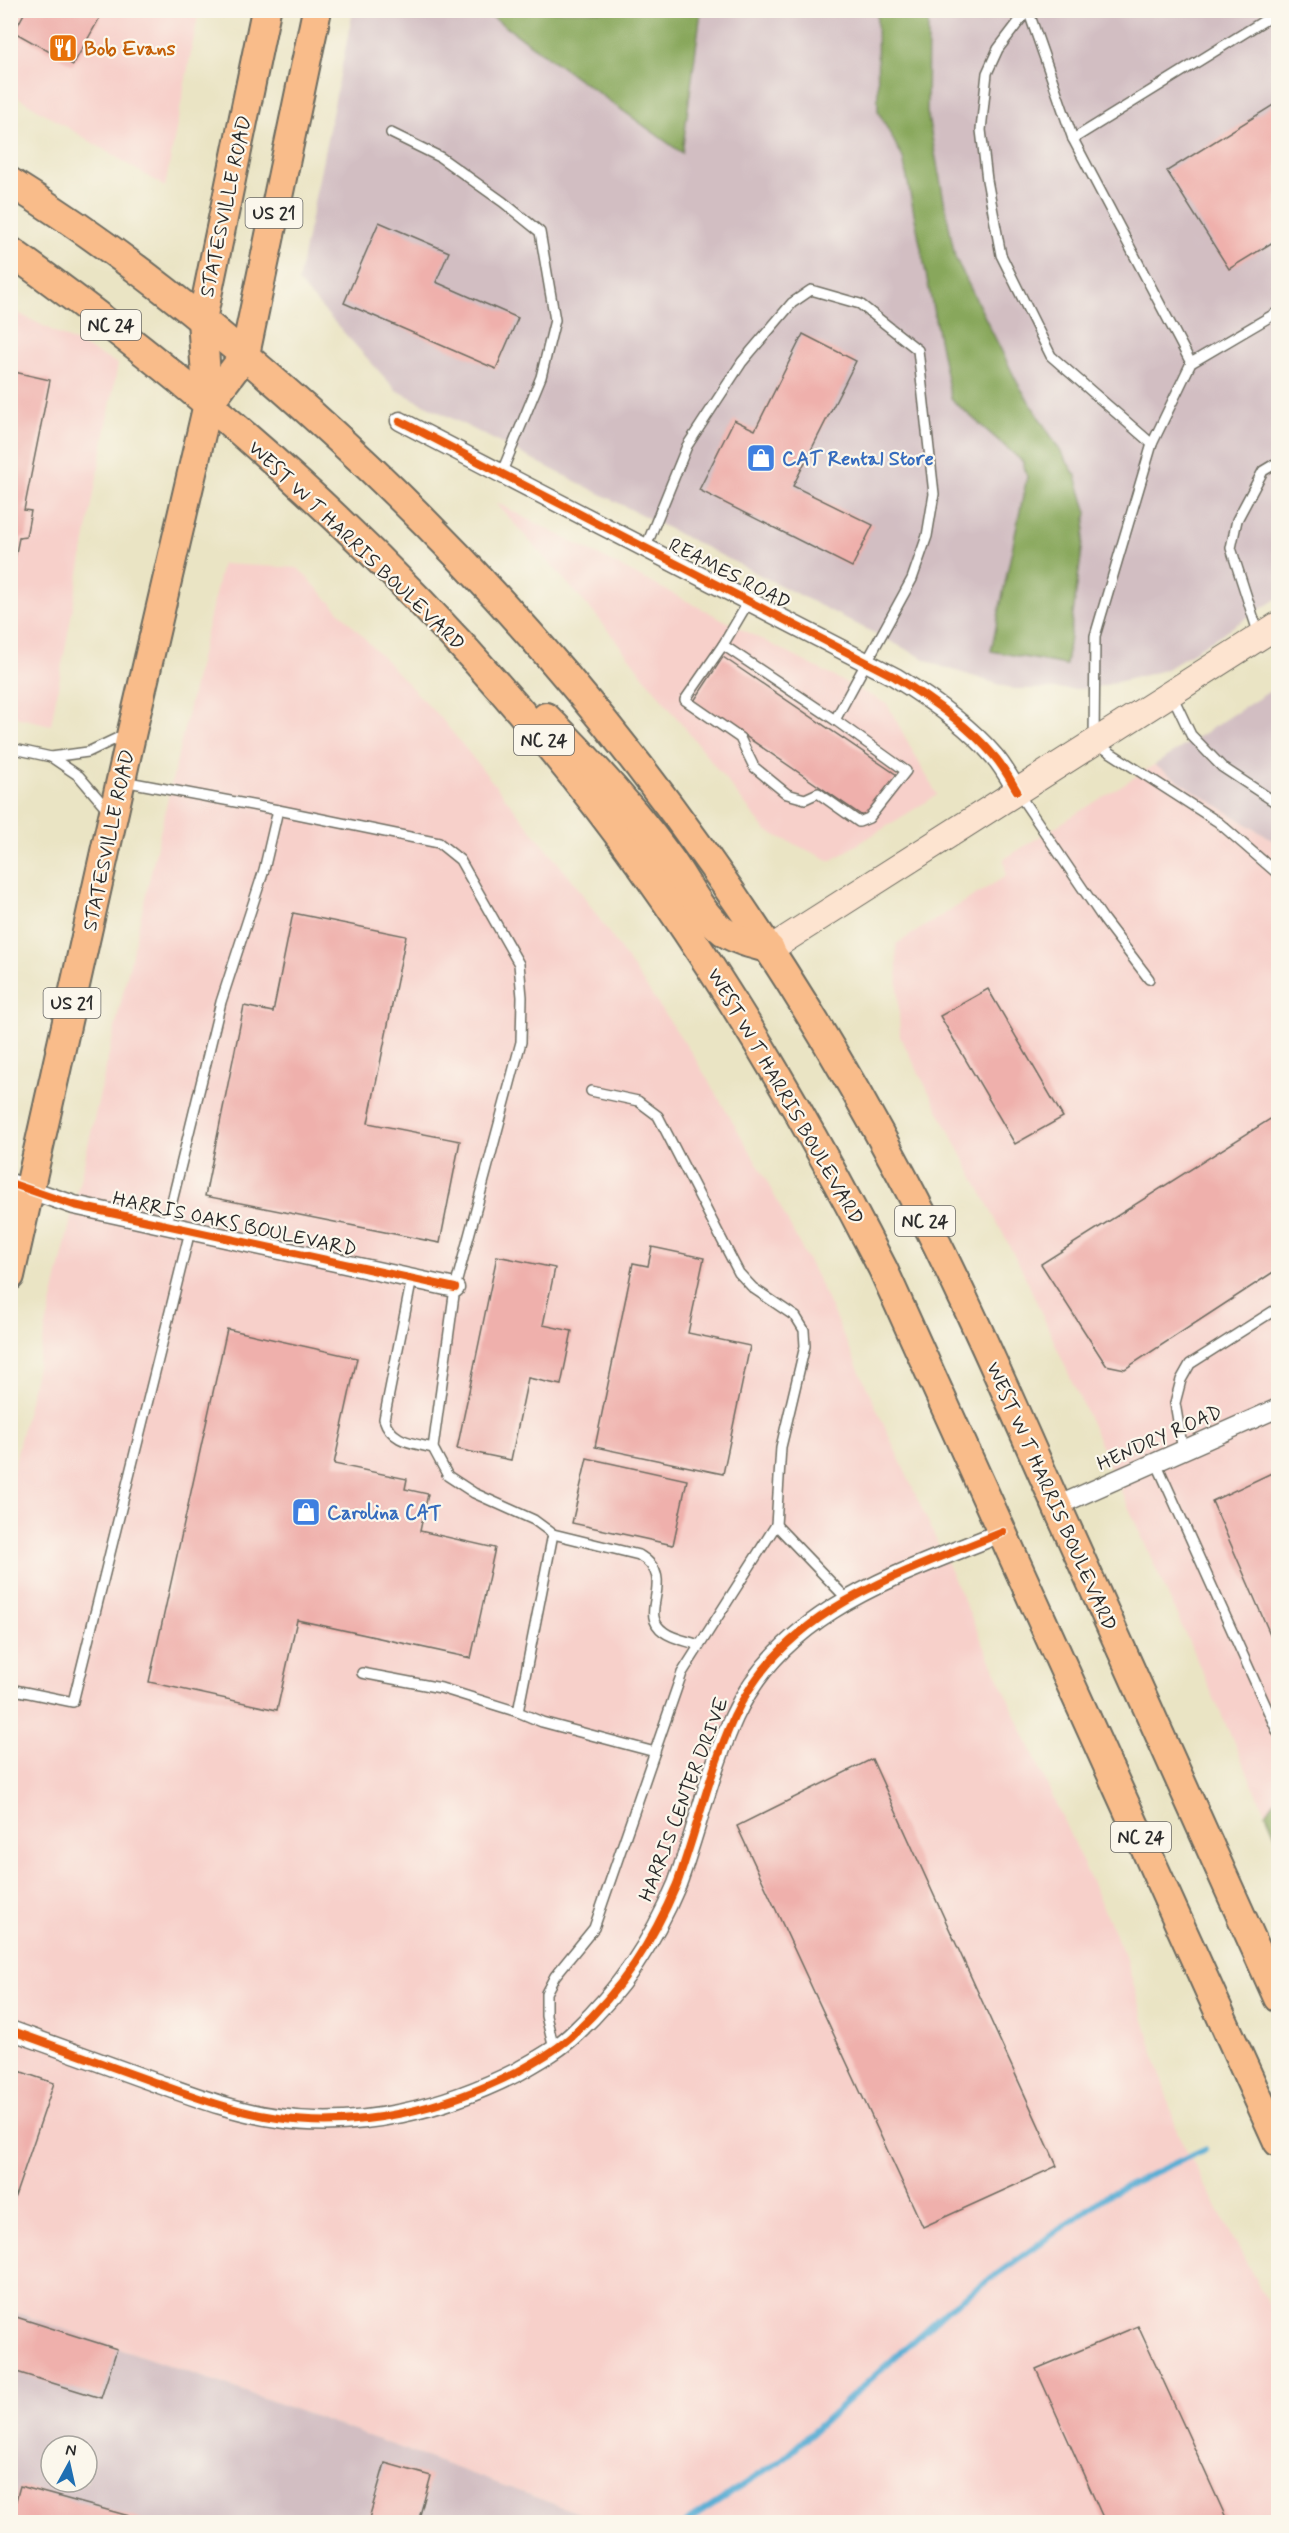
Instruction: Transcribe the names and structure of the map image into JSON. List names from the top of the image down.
{
  "streets": {
    "main road": [
      "STATESVILLE ROAD",
      "US 21",
      "NC 24",
      "WEST W T HARRIS BOULEVARD"
    ],
    "street": [
      "REAMES ROAD",
      "HARRIS OAKS BOULEVARD",
      "HENDRY ROAD",
      "HARRIS CENTER DRIVE"
    ]
  },
  "crossings": [
    ["STATESVILLE ROAD", "WEST W T HARRIS BOULEVARD"],
    ["STATESVILLE ROAD", "HARRIS OAKS BOULEVARD"],
    ["WEST W T HARRIS BOULEVARD", "HENDRY ROAD"],
    ["WEST W T HARRIS BOULEVARD", "HARRIS CENTER DRIVE"]
  ],
  "places": {
    "restaurant": ["Bob Evans"],
    "shop": ["CAT Rental Store", "Carolina CAT"]
  },
  "north": "top"
}
